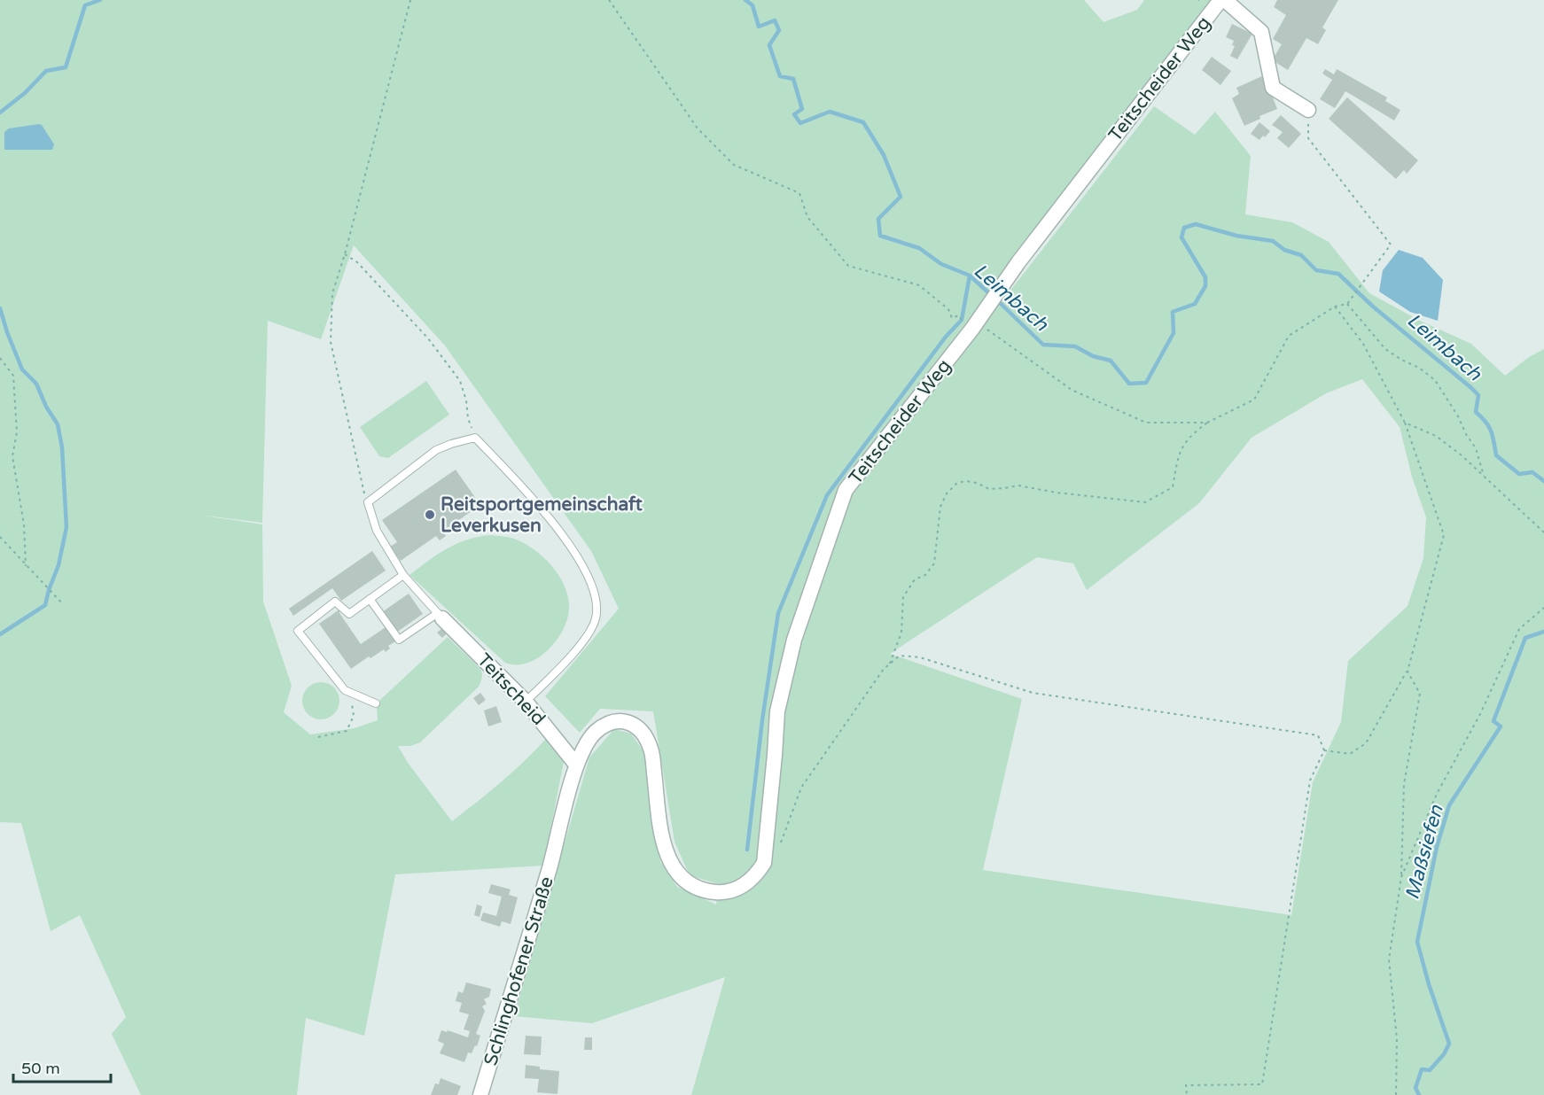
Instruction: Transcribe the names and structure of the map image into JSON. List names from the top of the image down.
{
  "streets": {
    "street": ["Teitscheider Weg", "Teitscheid", "Schlinghofener Straße"]
  },
  "crossings": [
    ["Teitscheider Weg", "Schlinghofener Straße"],
    ["Teitscheid", "Schlinghofener Straße"]
  ],
  "water": ["Leimbach", "Maßsiefen"],
  "places": ["Reitsportgemeinschaft Leverkusen"],
  "scale_bar": "50 m"
}
